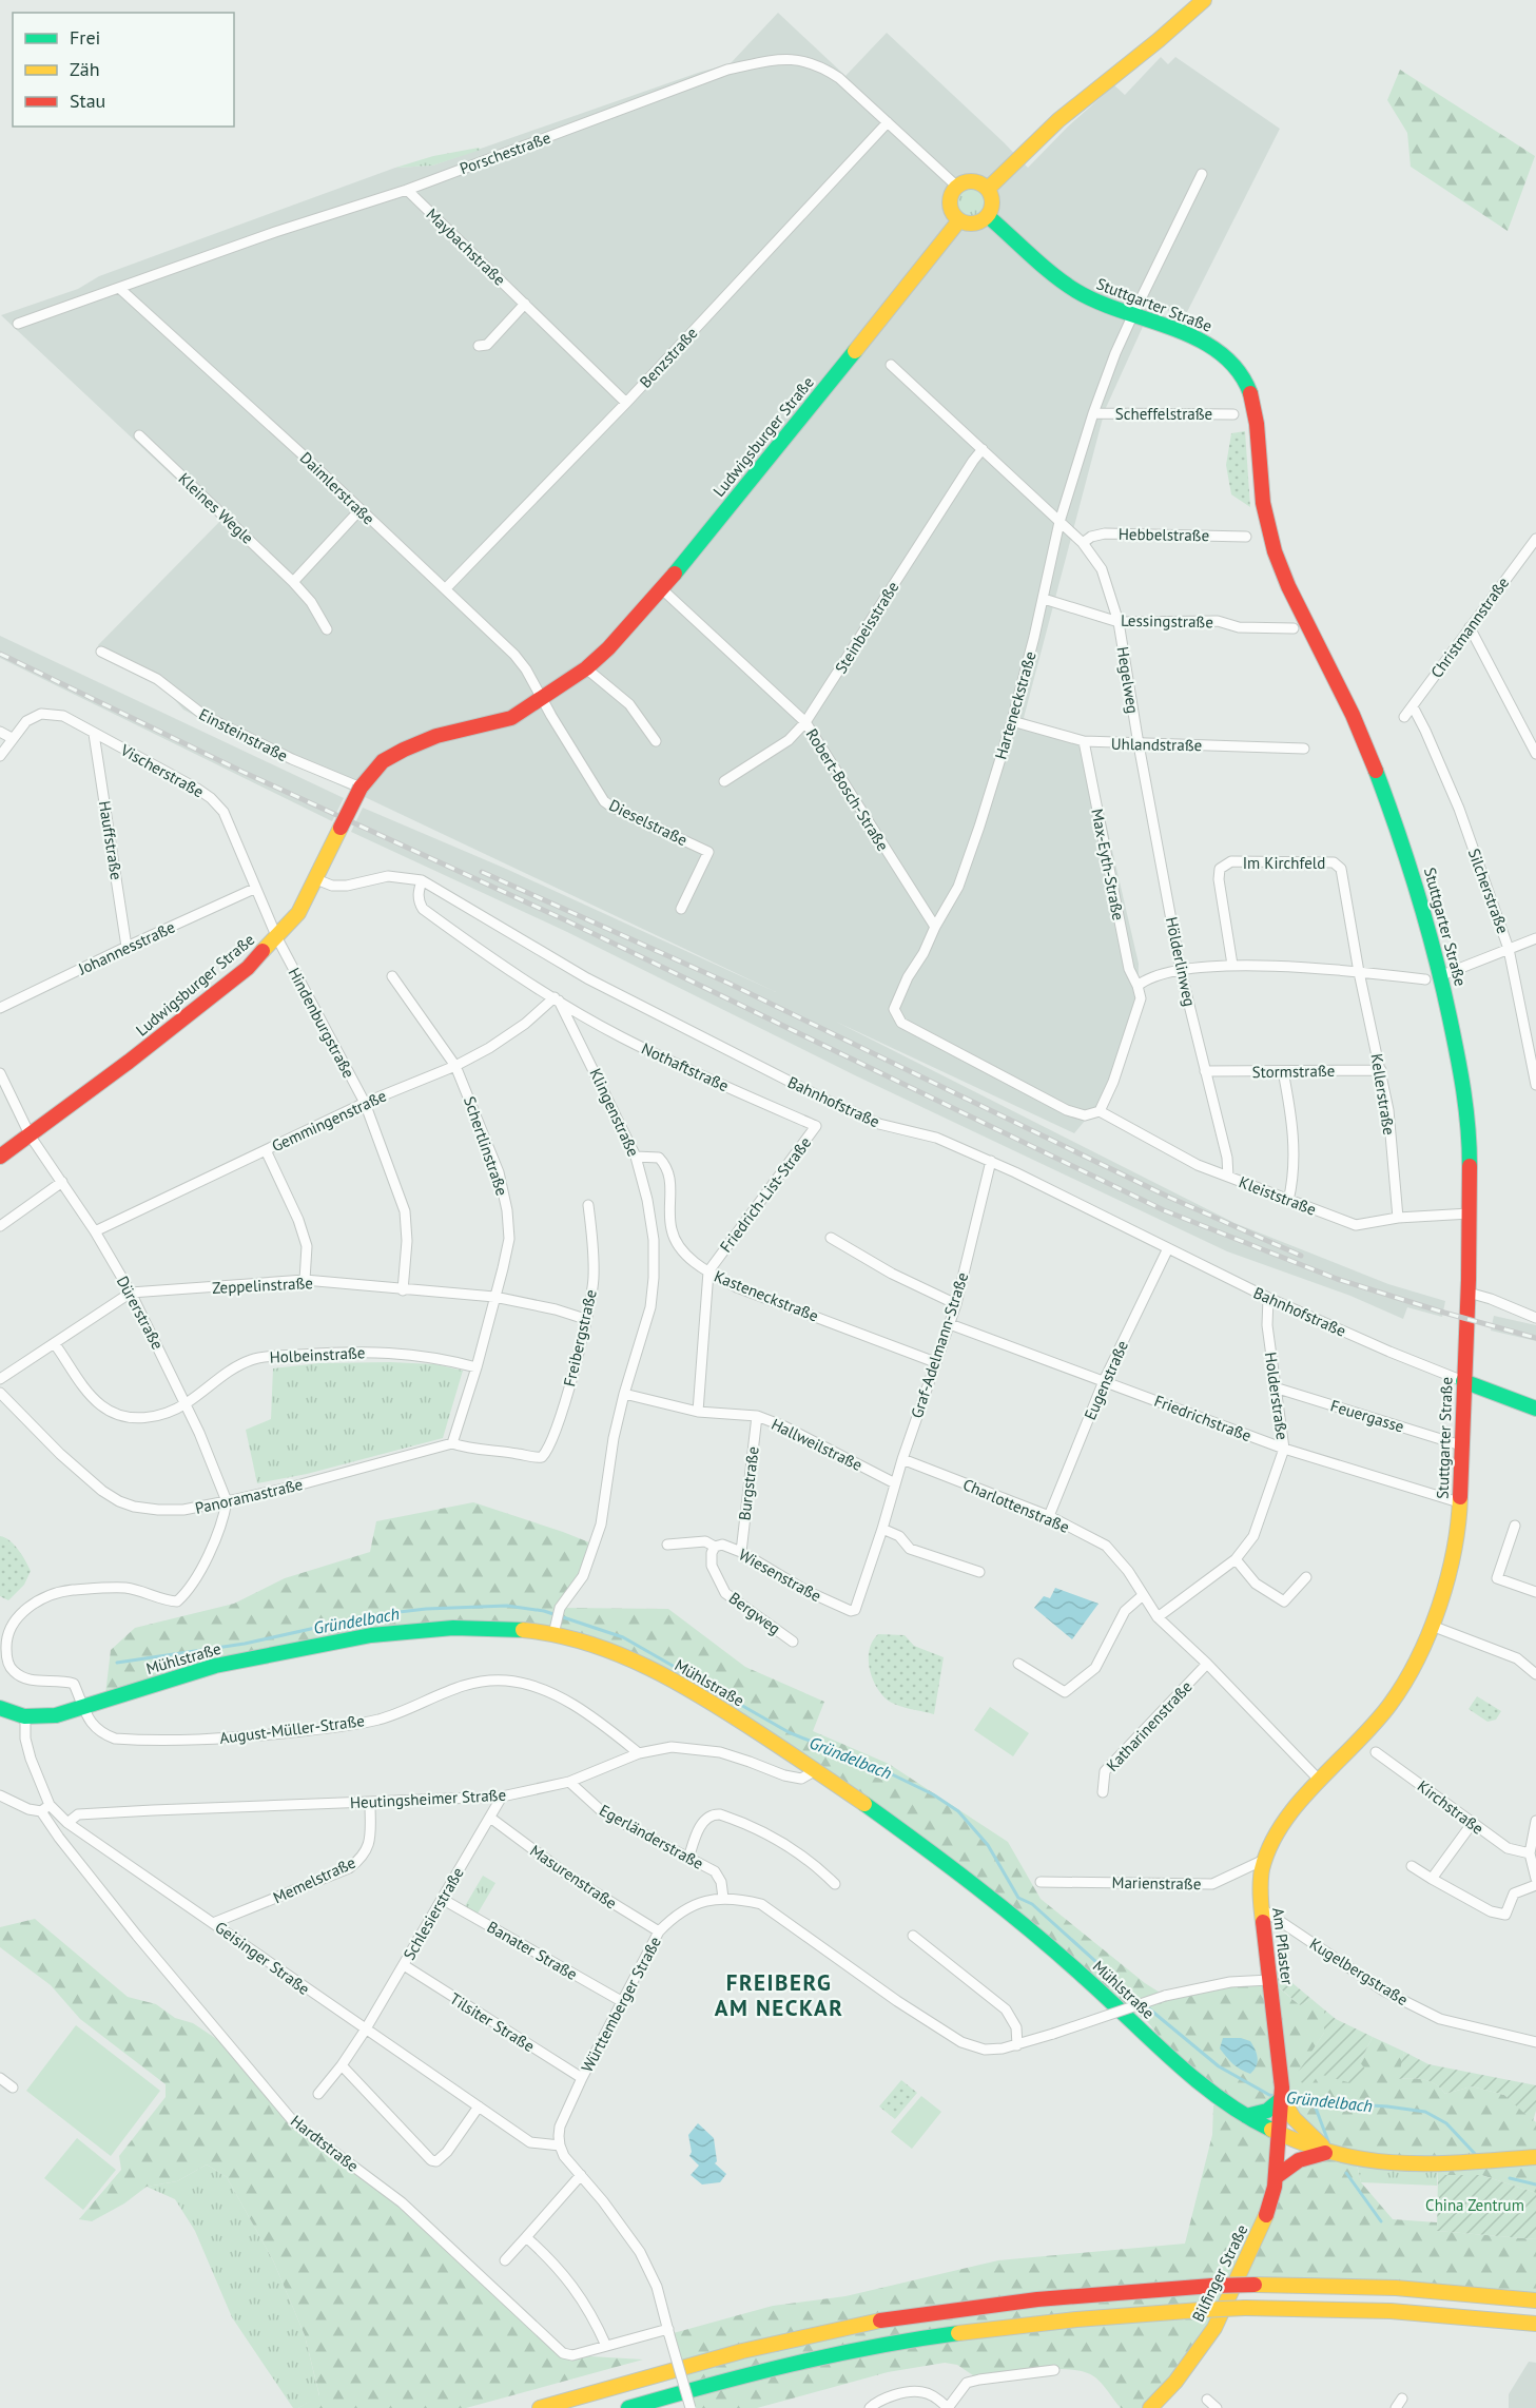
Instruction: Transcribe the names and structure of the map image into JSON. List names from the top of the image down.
{
  "streets": {
    "main road": [
      "Stuttgarter Straße",
      "Ludwigsburger Straße",
      "Mühlstraße",
      "Am Pflaster",
      "Bilfinger Straße"
    ],
    "street": [
      "Porschestraße",
      "Maybachstraße",
      "Benzstraße",
      "Scheffelstraße",
      "Daimlerstraße",
      "Kleines Wegle",
      "Hebbelstraße",
      "Lessingstraße",
      "Steinbeisstraße",
      "Christmannstraße",
      "Hegelweg",
      "Harteneckstraße",
      "Einsteinstraße",
      "Uhlandstraße",
      "Vischerstraße",
      "Robert-Bosch-Straße",
      "Dieselstraße",
      "Hauffstraße",
      "Im Kirchfeld",
      "Max-Eyth-Straße",
      "Silcherstraße",
      "Johannesstraße",
      "Hölderlinweg",
      "Hindenburgstraße",
      "Nothaftstraße",
      "Stormstraße",
      "Kellerstraße",
      "Bahnhofstraße",
      "Klingenstraße",
      "Gemmingenstraße",
      "Schertlinstraße",
      "Friedrich-List-Straße",
      "Kleiststraße",
      "Zeppelinstraße",
      "Kasteneckstraße",
      "Dürerstraße",
      "Freibergstraße",
      "Graf-Adelmann-Straße",
      "Holbeinstraße",
      "Eugenstraße",
      "Holderstraße",
      "Feuergasse",
      "Friedrichstraße",
      "Hallweilstraße",
      "Burgstraße",
      "Panoramastraße",
      "Charlottenstraße",
      "Wiesenstraße",
      "Bergweg",
      "Katharinenstraße",
      "August-Müller-Straße",
      "Heutingsheimer Straße",
      "Kirchstraße",
      "Egerländerstraße",
      "Masurenstraße",
      "Memelstraße",
      "Marienstraße",
      "Schlesierstraße",
      "Banater Straße",
      "Geisinger Straße",
      "Kugelbergstraße",
      "Württemberger Straße",
      "Tilsiter Straße",
      "Hardtstraße"
    ]
  },
  "crossings": [
    ["Porschestraße", "Maybachstraße"],
    ["Porschestraße", "Stuttgarter Straße"],
    ["Porschestraße", "Benzstraße"],
    ["Porschestraße", "Ludwigsburger Straße"],
    ["Porschestraße", "Daimlerstraße"],
    ["Maybachstraße", "Benzstraße"],
    ["Stuttgarter Straße", "Ludwigsburger Straße"],
    ["Stuttgarter Straße", "Harteneckstraße"],
    ["Stuttgarter Straße", "Bahnhofstraße"],
    ["Stuttgarter Straße", "Kleiststraße"],
    ["Stuttgarter Straße", "Feuergasse"],
    ["Stuttgarter Straße", "Friedrichstraße"],
    ["Stuttgarter Straße", "Charlottenstraße"],
    ["Stuttgarter Straße", "Am Pflaster"],
    ["Benzstraße", "Daimlerstraße"],
    ["Scheffelstraße", "Harteneckstraße"],
    ["Ludwigsburger Straße", "Daimlerstraße"],
    ["Ludwigsburger Straße", "Einsteinstraße"],
    ["Ludwigsburger Straße", "Vischerstraße"],
    ["Ludwigsburger Straße", "Robert-Bosch-Straße"],
    ["Ludwigsburger Straße", "Dieselstraße"],
    ["Ludwigsburger Straße", "Hindenburgstraße"],
    ["Ludwigsburger Straße", "Bahnhofstraße"],
    ["Ludwigsburger Straße", "Dürerstraße"],
    ["Daimlerstraße", "Dieselstraße"],
    ["Hebbelstraße", "Hegelweg"],
    ["Lessingstraße", "Hegelweg"],
    ["Lessingstraße", "Harteneckstraße"],
    ["Steinbeisstraße", "Robert-Bosch-Straße"],
    ["Christmannstraße", "Silcherstraße"],
    ["Hegelweg", "Harteneckstraße"],
    ["Hegelweg", "Uhlandstraße"],
    ["Hegelweg", "Hölderlinweg"],
    ["Harteneckstraße", "Uhlandstraße"],
    ["Harteneckstraße", "Robert-Bosch-Straße"],
    ["Harteneckstraße", "Max-Eyth-Straße"],
    ["Harteneckstraße", "Kleiststraße"],
    ["Uhlandstraße", "Max-Eyth-Straße"],
    ["Uhlandstraße", "Hölderlinweg"],
    ["Vischerstraße", "Hauffstraße"],
    ["Vischerstraße", "Johannesstraße"],
    ["Vischerstraße", "Hindenburgstraße"],
    ["Hauffstraße", "Johannesstraße"],
    ["Im Kirchfeld", "Kellerstraße"],
    ["Max-Eyth-Straße", "Kleiststraße"],
    ["Hölderlinweg", "Stormstraße"],
    ["Hölderlinweg", "Kleiststraße"],
    ["Hindenburgstraße", "Gemmingenstraße"],
    ["Hindenburgstraße", "Zeppelinstraße"],
    ["Nothaftstraße", "Klingenstraße"],
    ["Nothaftstraße", "Gemmingenstraße"],
    ["Nothaftstraße", "Friedrich-List-Straße"],
    ["Stormstraße", "Kellerstraße"],
    ["Kellerstraße", "Kleiststraße"],
    ["Bahnhofstraße", "Graf-Adelmann-Straße"],
    ["Bahnhofstraße", "Eugenstraße"],
    ["Bahnhofstraße", "Holderstraße"],
    ["Klingenstraße", "Gemmingenstraße"],
    ["Klingenstraße", "Kasteneckstraße"],
    ["Klingenstraße", "Hallweilstraße"],
    ["Klingenstraße", "Mühlstraße"],
    ["Gemmingenstraße", "Schertlinstraße"],
    ["Gemmingenstraße", "Dürerstraße"],
    ["Schertlinstraße", "Zeppelinstraße"],
    ["Schertlinstraße", "Holbeinstraße"],
    ["Schertlinstraße", "Panoramastraße"],
    ["Friedrich-List-Straße", "Kasteneckstraße"],
    ["Zeppelinstraße", "Dürerstraße"],
    ["Zeppelinstraße", "Freibergstraße"],
    ["Kasteneckstraße", "Graf-Adelmann-Straße"],
    ["Dürerstraße", "Holbeinstraße"],
    ["Dürerstraße", "Panoramastraße"],
    ["Dürerstraße", "August-Müller-Straße"],
    ["Freibergstraße", "Panoramastraße"],
    ["Graf-Adelmann-Straße", "Friedrichstraße"],
    ["Graf-Adelmann-Straße", "Hallweilstraße"],
    ["Graf-Adelmann-Straße", "Charlottenstraße"],
    ["Graf-Adelmann-Straße", "Wiesenstraße"],
    ["Eugenstraße", "Friedrichstraße"],
    ["Eugenstraße", "Charlottenstraße"],
    ["Holderstraße", "Feuergasse"],
    ["Holderstraße", "Friedrichstraße"],
    ["Holderstraße", "Charlottenstraße"],
    ["Hallweilstraße", "Burgstraße"],
    ["Burgstraße", "Wiesenstraße"],
    ["Panoramastraße", "August-Müller-Straße"],
    ["Charlottenstraße", "Katharinenstraße"],
    ["Charlottenstraße", "Am Pflaster"],
    ["Wiesenstraße", "Bergweg"],
    ["Mühlstraße", "August-Müller-Straße"],
    ["Mühlstraße", "Heutingsheimer Straße"],
    ["Mühlstraße", "Am Pflaster"],
    ["Mühlstraße", "Geisinger Straße"],
    ["Mühlstraße", "Bilfinger Straße"],
    ["August-Müller-Straße", "Heutingsheimer Straße"],
    ["Heutingsheimer Straße", "Egerländerstraße"],
    ["Heutingsheimer Straße", "Memelstraße"],
    ["Heutingsheimer Straße", "Schlesierstraße"],
    ["Heutingsheimer Straße", "Geisinger Straße"],
    ["Egerländerstraße", "Württemberger Straße"],
    ["Masurenstraße", "Schlesierstraße"],
    ["Masurenstraße", "Württemberger Straße"],
    ["Memelstraße", "Geisinger Straße"],
    ["Marienstraße", "Am Pflaster"],
    ["Schlesierstraße", "Banater Straße"],
    ["Schlesierstraße", "Geisinger Straße"],
    ["Schlesierstraße", "Tilsiter Straße"],
    ["Am Pflaster", "Kugelbergstraße"],
    ["Am Pflaster", "Württemberger Straße"],
    ["Am Pflaster", "Bilfinger Straße"],
    ["Banater Straße", "Württemberger Straße"],
    ["Geisinger Straße", "Württemberger Straße"],
    ["Geisinger Straße", "Hardtstraße"],
    ["Württemberger Straße", "Tilsiter Straße"]
  ],
  "districts": ["FREIBERG AM NECKAR"],
  "water": ["Gründelbach"],
  "parks": ["China Zentrum"],
  "legend": ["Frei", "Zäh", "Stau"]
}
